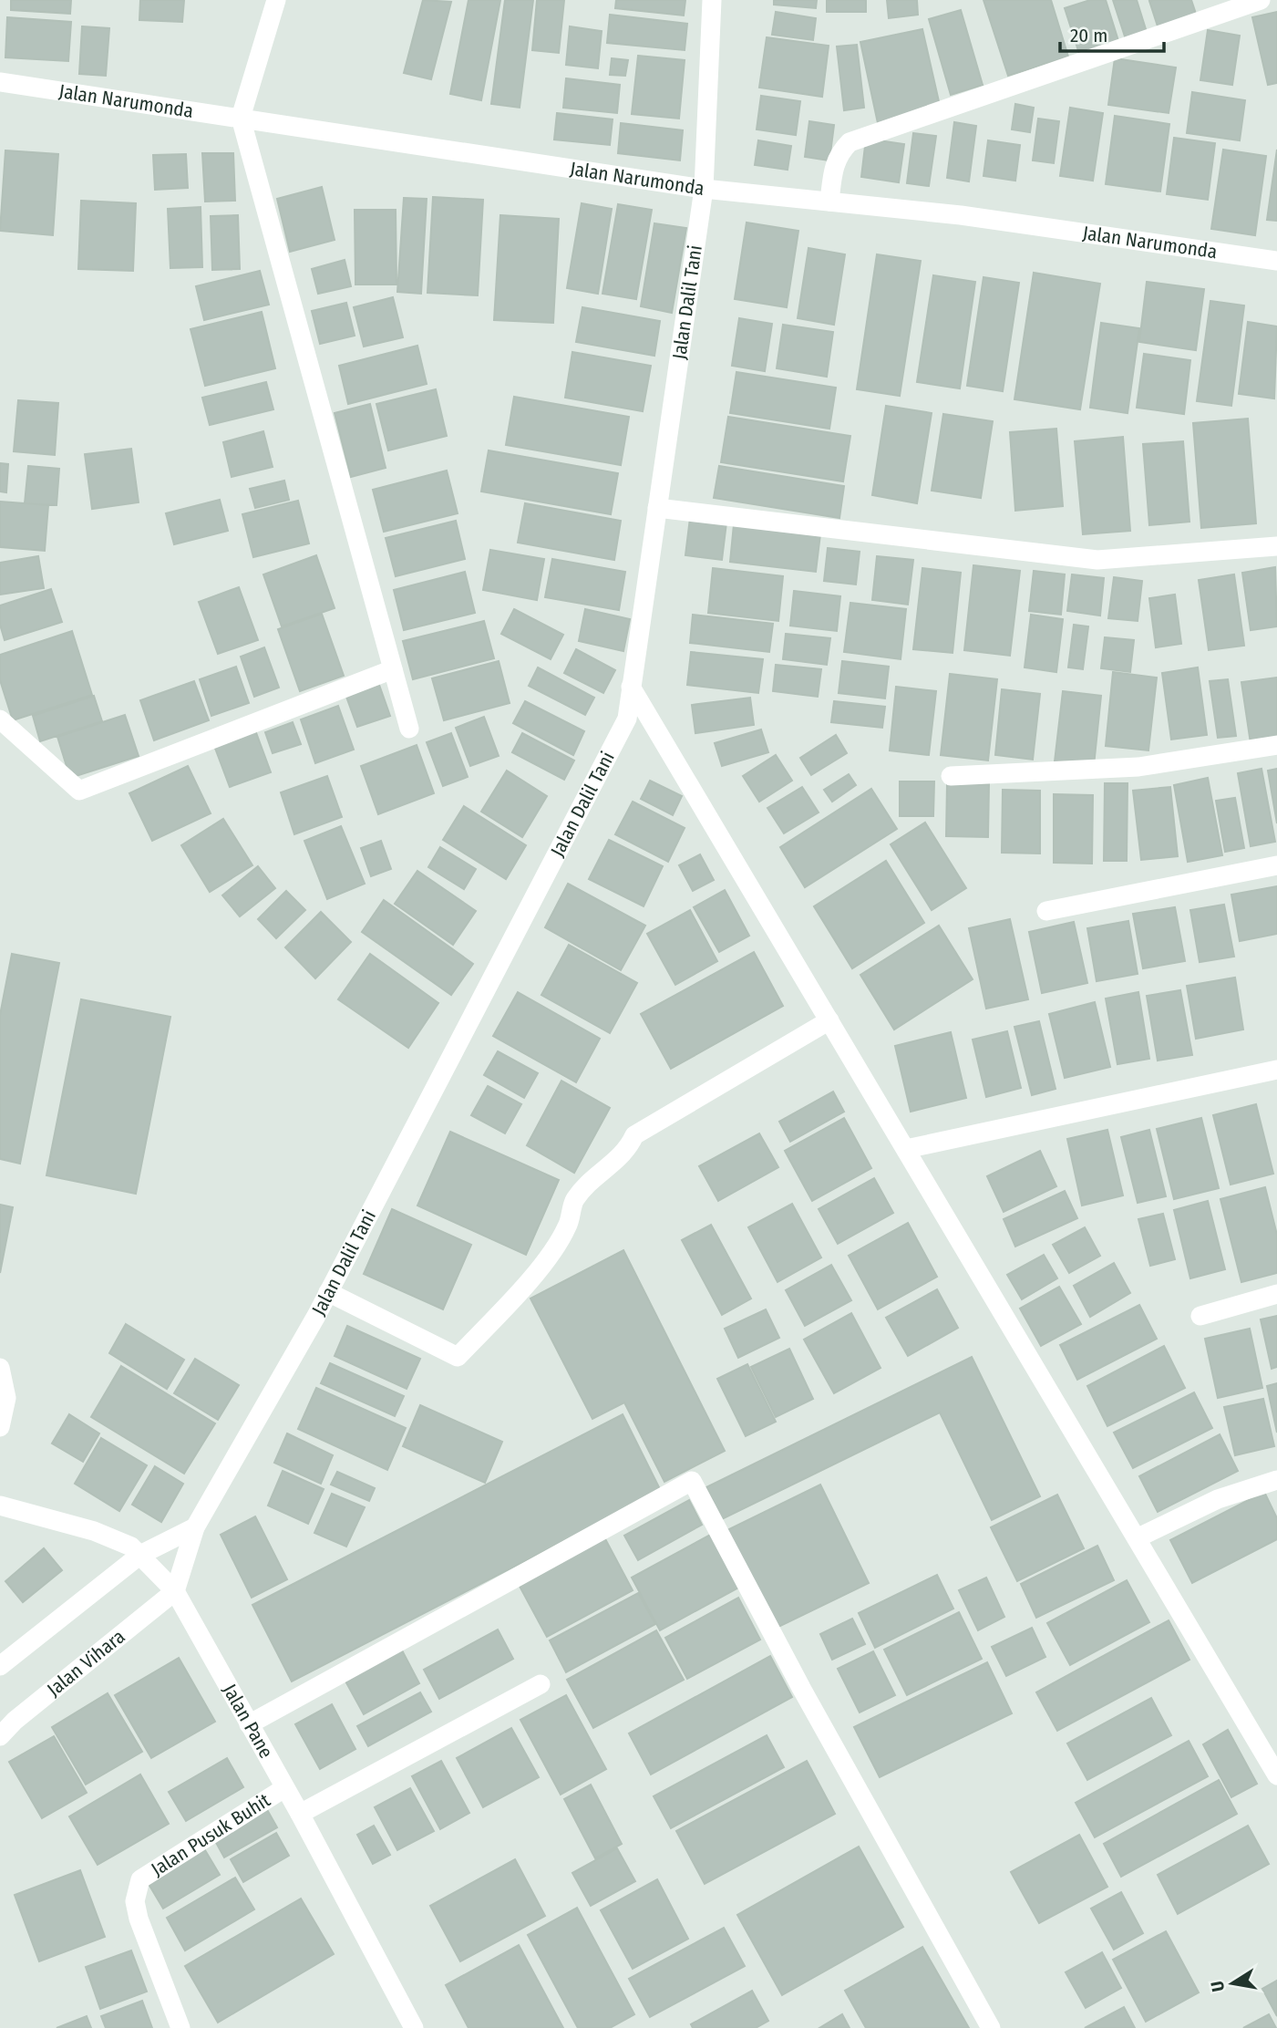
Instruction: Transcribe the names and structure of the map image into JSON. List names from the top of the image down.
{
  "streets": {
    "street": [
      "Jalan Narumonda",
      "Jalan Dalil Tani",
      "Jalan Vihara",
      "Jalan Pane",
      "Jalan Pusuk Buhit"
    ]
  },
  "crossings": [
    ["Jalan Narumonda", "Jalan Dalil Tani"],
    ["Jalan Dalil Tani", "Jalan Vihara"],
    ["Jalan Dalil Tani", "Jalan Pane"],
    ["Jalan Vihara", "Jalan Pane"],
    ["Jalan Pane", "Jalan Pusuk Buhit"]
  ],
  "scale_bar": "20 m",
  "north": "left"
}
